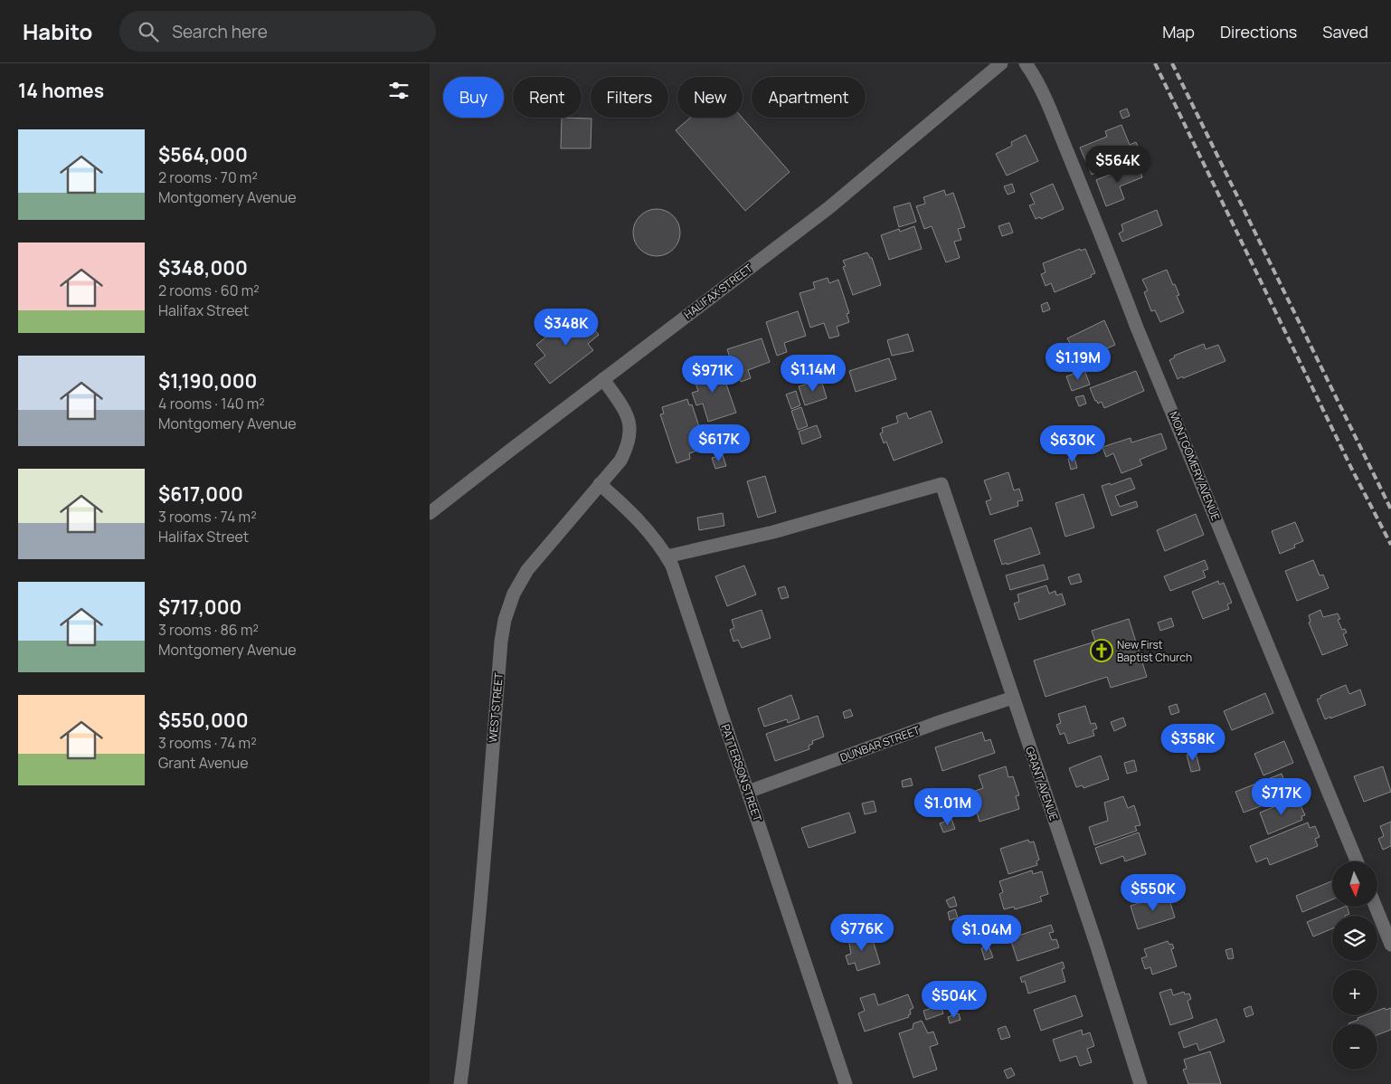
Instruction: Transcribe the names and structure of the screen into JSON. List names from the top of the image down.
{
  "streets": {
    "street": [
      "HALIFAX STREET",
      "MONTGOMERY AVENUE",
      "WEST STREET",
      "DUNBAR STREET",
      "PATTERSON STREET",
      "GRANT AVENUE"
    ]
  },
  "crossings": [
    ["HALIFAX STREET", "WEST STREET"],
    ["WEST STREET", "PATTERSON STREET"],
    ["DUNBAR STREET", "PATTERSON STREET"],
    ["DUNBAR STREET", "GRANT AVENUE"],
    ["PATTERSON STREET", "GRANT AVENUE"]
  ],
  "places": {
    "church": ["New First Baptist Church"]
  },
  "north": "bottom",
  "page": {
    "header": "Habito",
    "search": "Search here",
    "nav": ["Map", "Directions", "Saved"],
    "heading": "14 homes",
    "chip": [
      "Buy",
      "Rent",
      "Filters",
      "New",
      "Apartment"
    ],
    "list": [
      {
        "name": "$564,000",
        "note": "2 rooms · 70 m² · Montgomery Avenue"
      },
      {
        "name": "$348,000",
        "note": "2 rooms · 60 m² · Halifax Street"
      },
      {
        "name": "$1,190,000",
        "note": "4 rooms · 140 m² · Montgomery Avenue"
      },
      {
        "name": "$617,000",
        "note": "3 rooms · 74 m² · Halifax Street"
      },
      {
        "name": "$717,000",
        "note": "3 rooms · 86 m² · Montgomery Avenue"
      },
      {
        "name": "$550,000",
        "note": "3 rooms · 74 m² · Grant Avenue"
      }
    ],
    "price": [
      "$564K",
      "$348K",
      "$1.19M",
      "$1.14M",
      "$971K",
      "$617K",
      "$630K",
      "$358K",
      "$717K",
      "$1.01M",
      "$550K",
      "$776K",
      "$1.04M",
      "$504K"
    ],
    "map_buttons": ["+", "−"]
  }
}
